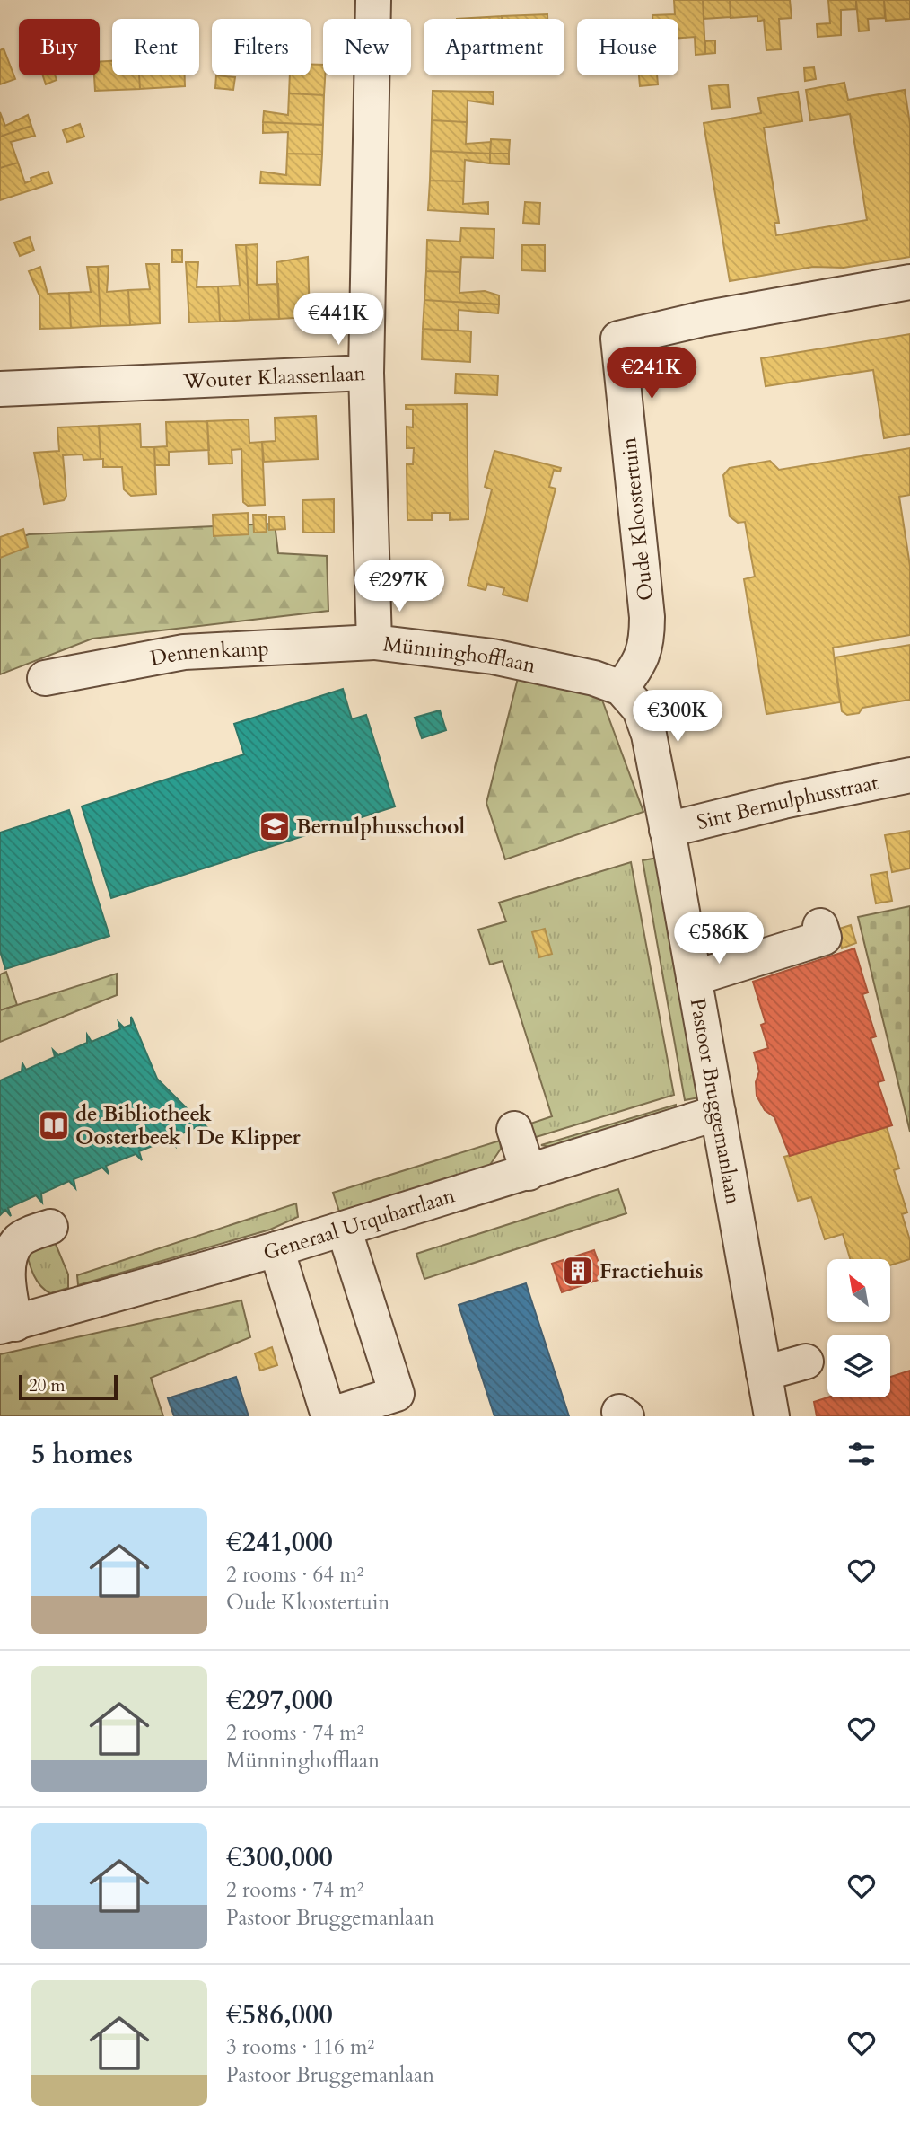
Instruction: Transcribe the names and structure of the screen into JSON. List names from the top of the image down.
{
  "streets": {
    "street": [
      "Wouter Klaassenlaan",
      "Oude Kloostertuin",
      "Dennenkamp",
      "Münninghofflaan",
      "Sint Bernulphusstraat",
      "Pastoor Bruggemanlaan",
      "Generaal Urquhartlaan"
    ]
  },
  "crossings": [
    ["Wouter Klaassenlaan", "Münninghofflaan"],
    ["Oude Kloostertuin", "Münninghofflaan"],
    ["Oude Kloostertuin", "Pastoor Bruggemanlaan"],
    ["Dennenkamp", "Münninghofflaan"],
    ["Münninghofflaan", "Pastoor Bruggemanlaan"],
    ["Sint Bernulphusstraat", "Pastoor Bruggemanlaan"],
    ["Pastoor Bruggemanlaan", "Generaal Urquhartlaan"]
  ],
  "places": {
    "school or university": ["Bernulphusschool"],
    "library": ["de Bibliotheek Oosterbeek | De Klipper"],
    "building": ["Fractiehuis"]
  },
  "scale_bar": "20 m",
  "north": "top left",
  "page": {
    "chip": [
      "Buy",
      "Rent",
      "Filters",
      "New",
      "Apartment",
      "House"
    ],
    "price": [
      "€441K",
      "€241K",
      "€297K",
      "€300K",
      "€586K"
    ],
    "scale": "20 m",
    "heading": "5 homes",
    "list": [
      {
        "name": "€241,000",
        "note": "2 rooms · 64 m² · Oude Kloostertuin"
      },
      {
        "name": "€297,000",
        "note": "2 rooms · 74 m² · Münninghofflaan"
      },
      {
        "name": "€300,000",
        "note": "2 rooms · 74 m² · Pastoor Bruggemanlaan"
      },
      {
        "name": "€586,000",
        "note": "3 rooms · 116 m² · Pastoor Bruggemanlaan"
      }
    ]
  }
}
